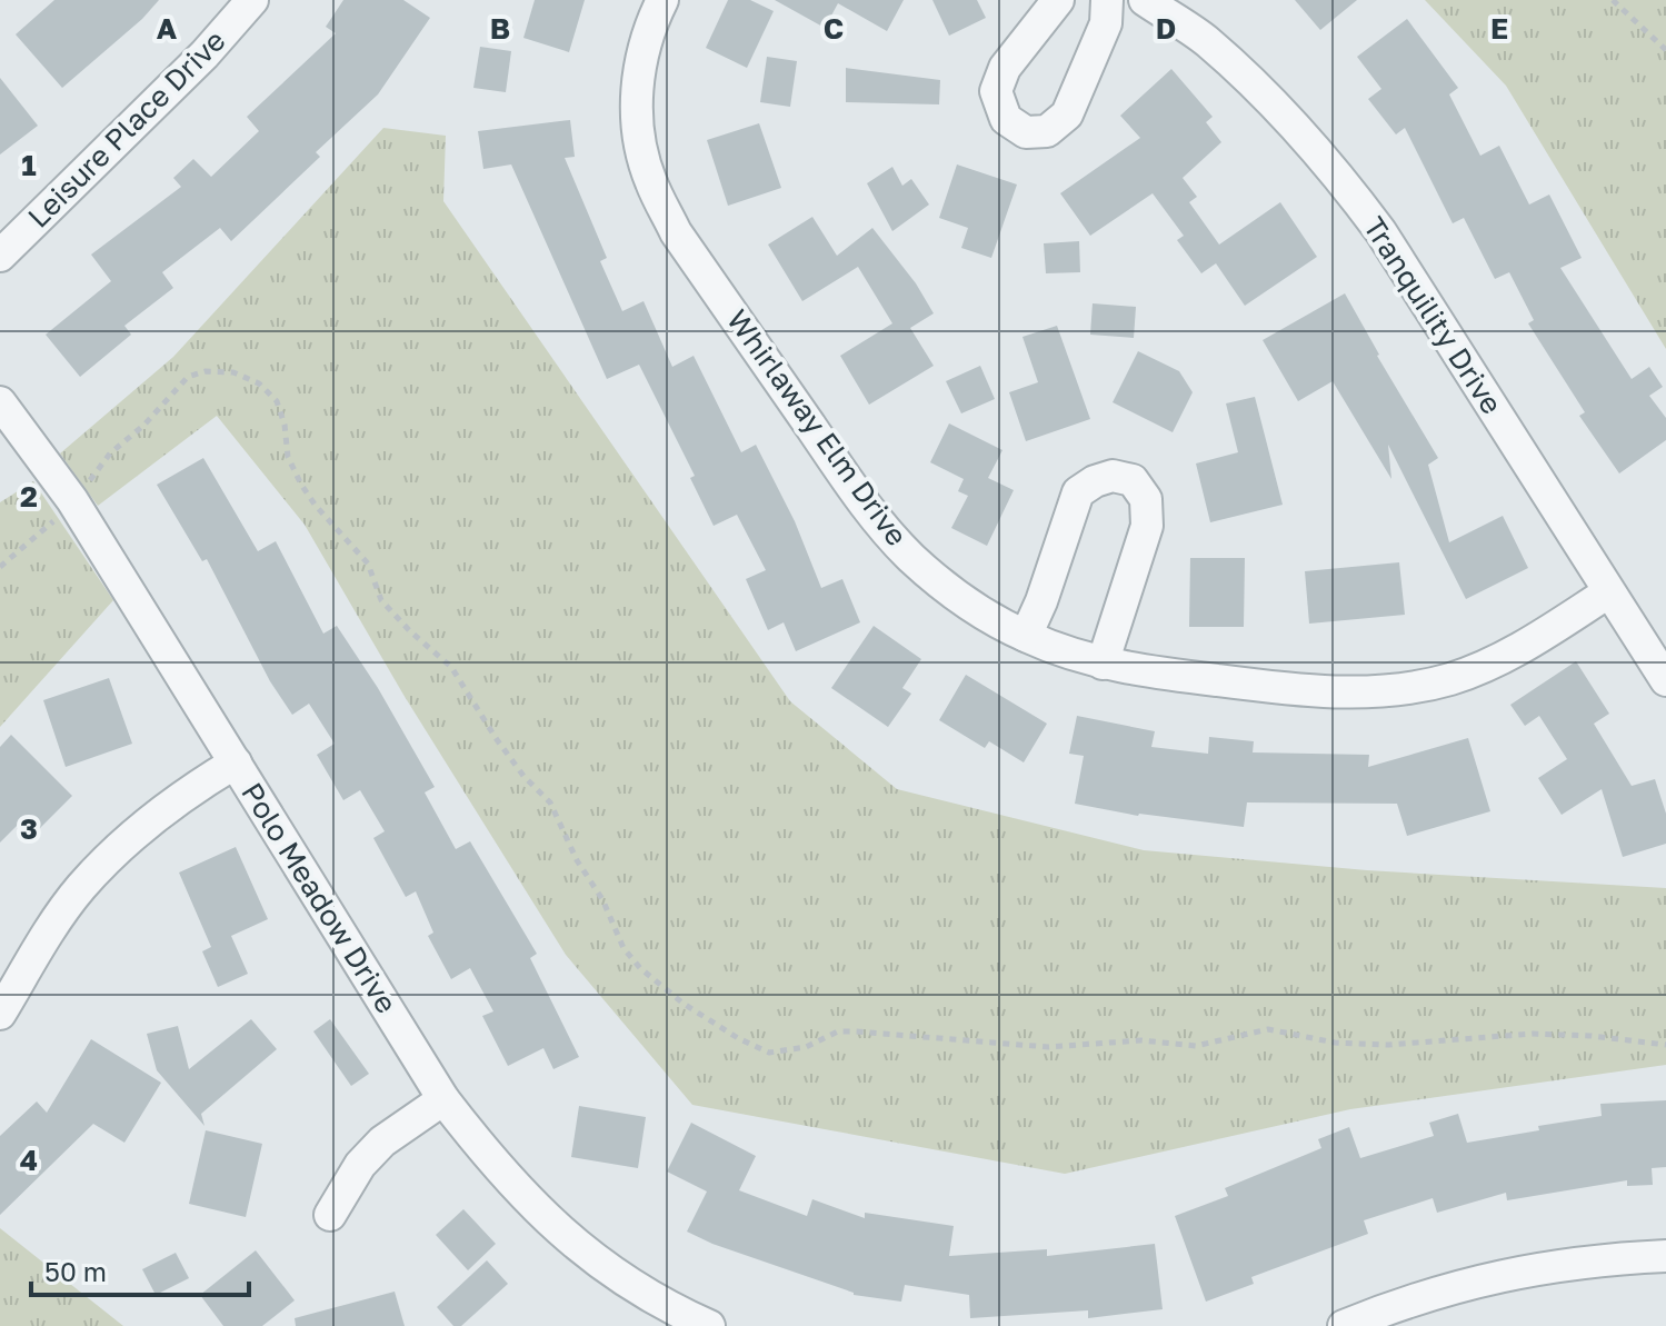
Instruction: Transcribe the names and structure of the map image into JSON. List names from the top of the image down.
{
  "streets": {
    "street": [
      "Leisure Place Drive",
      "Tranquility Drive",
      "Whirlaway Elm Drive",
      "Polo Meadow Drive"
    ]
  },
  "crossings": [
    ["Tranquility Drive", "Whirlaway Elm Drive"]
  ],
  "scale_bar": "50 m",
  "grid": {
    "columns": [
      "A",
      "B",
      "C",
      "D",
      "E"
    ],
    "rows": [
      "1",
      "2",
      "3",
      "4"
    ]
  }
}
